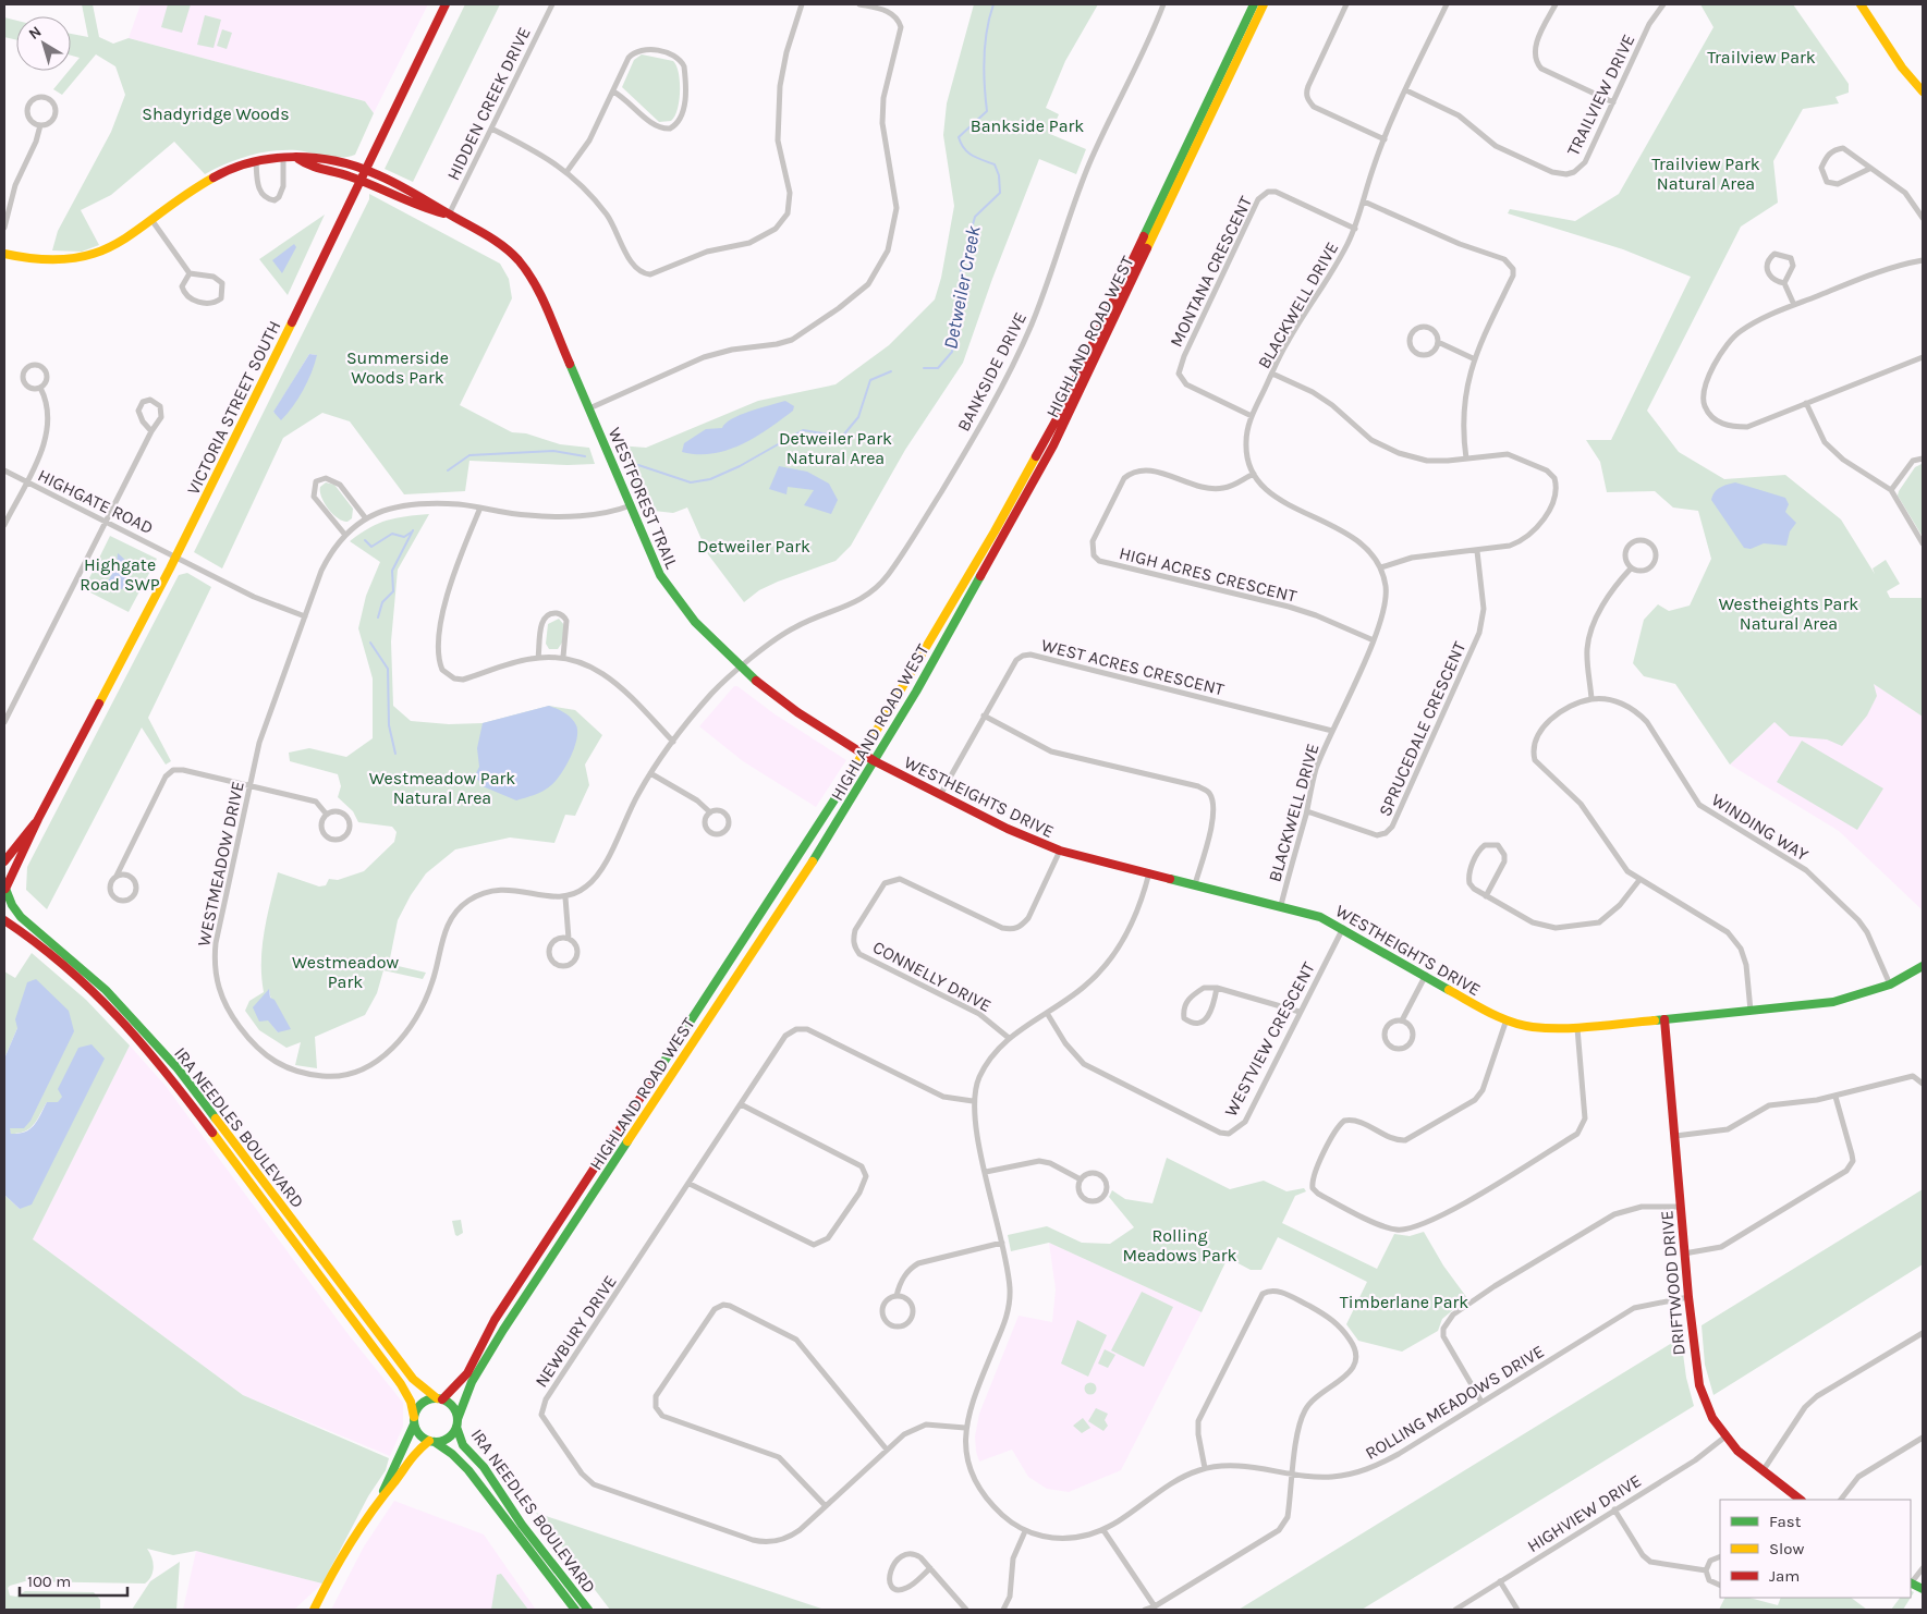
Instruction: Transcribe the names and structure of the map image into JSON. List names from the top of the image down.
{
  "streets": {
    "main road": [
      "HIGHLAND ROAD WEST",
      "VICTORIA STREET SOUTH",
      "WESTFOREST TRAIL",
      "WESTHEIGHTS DRIVE",
      "IRA NEEDLES BOULEVARD",
      "DRIFTWOOD DRIVE"
    ],
    "street": [
      "TRAILVIEW DRIVE",
      "HIDDEN CREEK DRIVE",
      "MONTANA CRESCENT",
      "BLACKWELL DRIVE",
      "BANKSIDE DRIVE",
      "HIGHGATE ROAD",
      "HIGH ACRES CRESCENT",
      "WEST ACRES CRESCENT",
      "SPRUCEDALE CRESCENT",
      "WINDING WAY",
      "WESTMEADOW DRIVE",
      "CONNELLY DRIVE",
      "WESTVIEW CRESCENT",
      "NEWBURY DRIVE",
      "ROLLING MEADOWS DRIVE",
      "HIGHVIEW DRIVE"
    ]
  },
  "crossings": [
    ["TRAILVIEW DRIVE", "BLACKWELL DRIVE"],
    ["HIDDEN CREEK DRIVE", "WESTFOREST TRAIL"],
    ["MONTANA CRESCENT", "BLACKWELL DRIVE"],
    ["BLACKWELL DRIVE", "HIGH ACRES CRESCENT"],
    ["BLACKWELL DRIVE", "WEST ACRES CRESCENT"],
    ["BLACKWELL DRIVE", "SPRUCEDALE CRESCENT"],
    ["BLACKWELL DRIVE", "WESTHEIGHTS DRIVE"],
    ["HIGHLAND ROAD WEST", "WESTFOREST TRAIL"],
    ["HIGHLAND ROAD WEST", "WESTHEIGHTS DRIVE"],
    ["HIGHLAND ROAD WEST", "IRA NEEDLES BOULEVARD"],
    ["BANKSIDE DRIVE", "WESTFOREST TRAIL"],
    ["VICTORIA STREET SOUTH", "WESTFOREST TRAIL"],
    ["VICTORIA STREET SOUTH", "HIGHGATE ROAD"],
    ["VICTORIA STREET SOUTH", "IRA NEEDLES BOULEVARD"],
    ["WESTFOREST TRAIL", "WESTHEIGHTS DRIVE"],
    ["WESTFOREST TRAIL", "WESTMEADOW DRIVE"],
    ["HIGHGATE ROAD", "WESTMEADOW DRIVE"],
    ["WEST ACRES CRESCENT", "WESTHEIGHTS DRIVE"],
    ["WESTHEIGHTS DRIVE", "WINDING WAY"],
    ["WESTHEIGHTS DRIVE", "CONNELLY DRIVE"],
    ["WESTHEIGHTS DRIVE", "WESTVIEW CRESCENT"],
    ["WESTHEIGHTS DRIVE", "DRIFTWOOD DRIVE"],
    ["WESTHEIGHTS DRIVE", "ROLLING MEADOWS DRIVE"],
    ["CONNELLY DRIVE", "ROLLING MEADOWS DRIVE"],
    ["WESTVIEW CRESCENT", "ROLLING MEADOWS DRIVE"],
    ["DRIFTWOOD DRIVE", "ROLLING MEADOWS DRIVE"],
    ["DRIFTWOOD DRIVE", "HIGHVIEW DRIVE"],
    ["NEWBURY DRIVE", "ROLLING MEADOWS DRIVE"]
  ],
  "water": ["Detweiler Creek"],
  "parks": [
    "Trailview Park",
    "Shadyridge Woods",
    "Bankside Park",
    "Trailview Park Natural Area",
    "Summerside Woods Park",
    "Detweiler Park Natural Area",
    "Detweiler Park",
    "Highgate Road SWP",
    "Westheights Park Natural Area",
    "Westmeadow Park Natural Area",
    "Westmeadow Park",
    "Rolling Meadows Park",
    "Timberlane Park"
  ],
  "legend": ["Fast", "Slow", "Jam"],
  "scale_bar": "100 m",
  "north": "top left"
}
